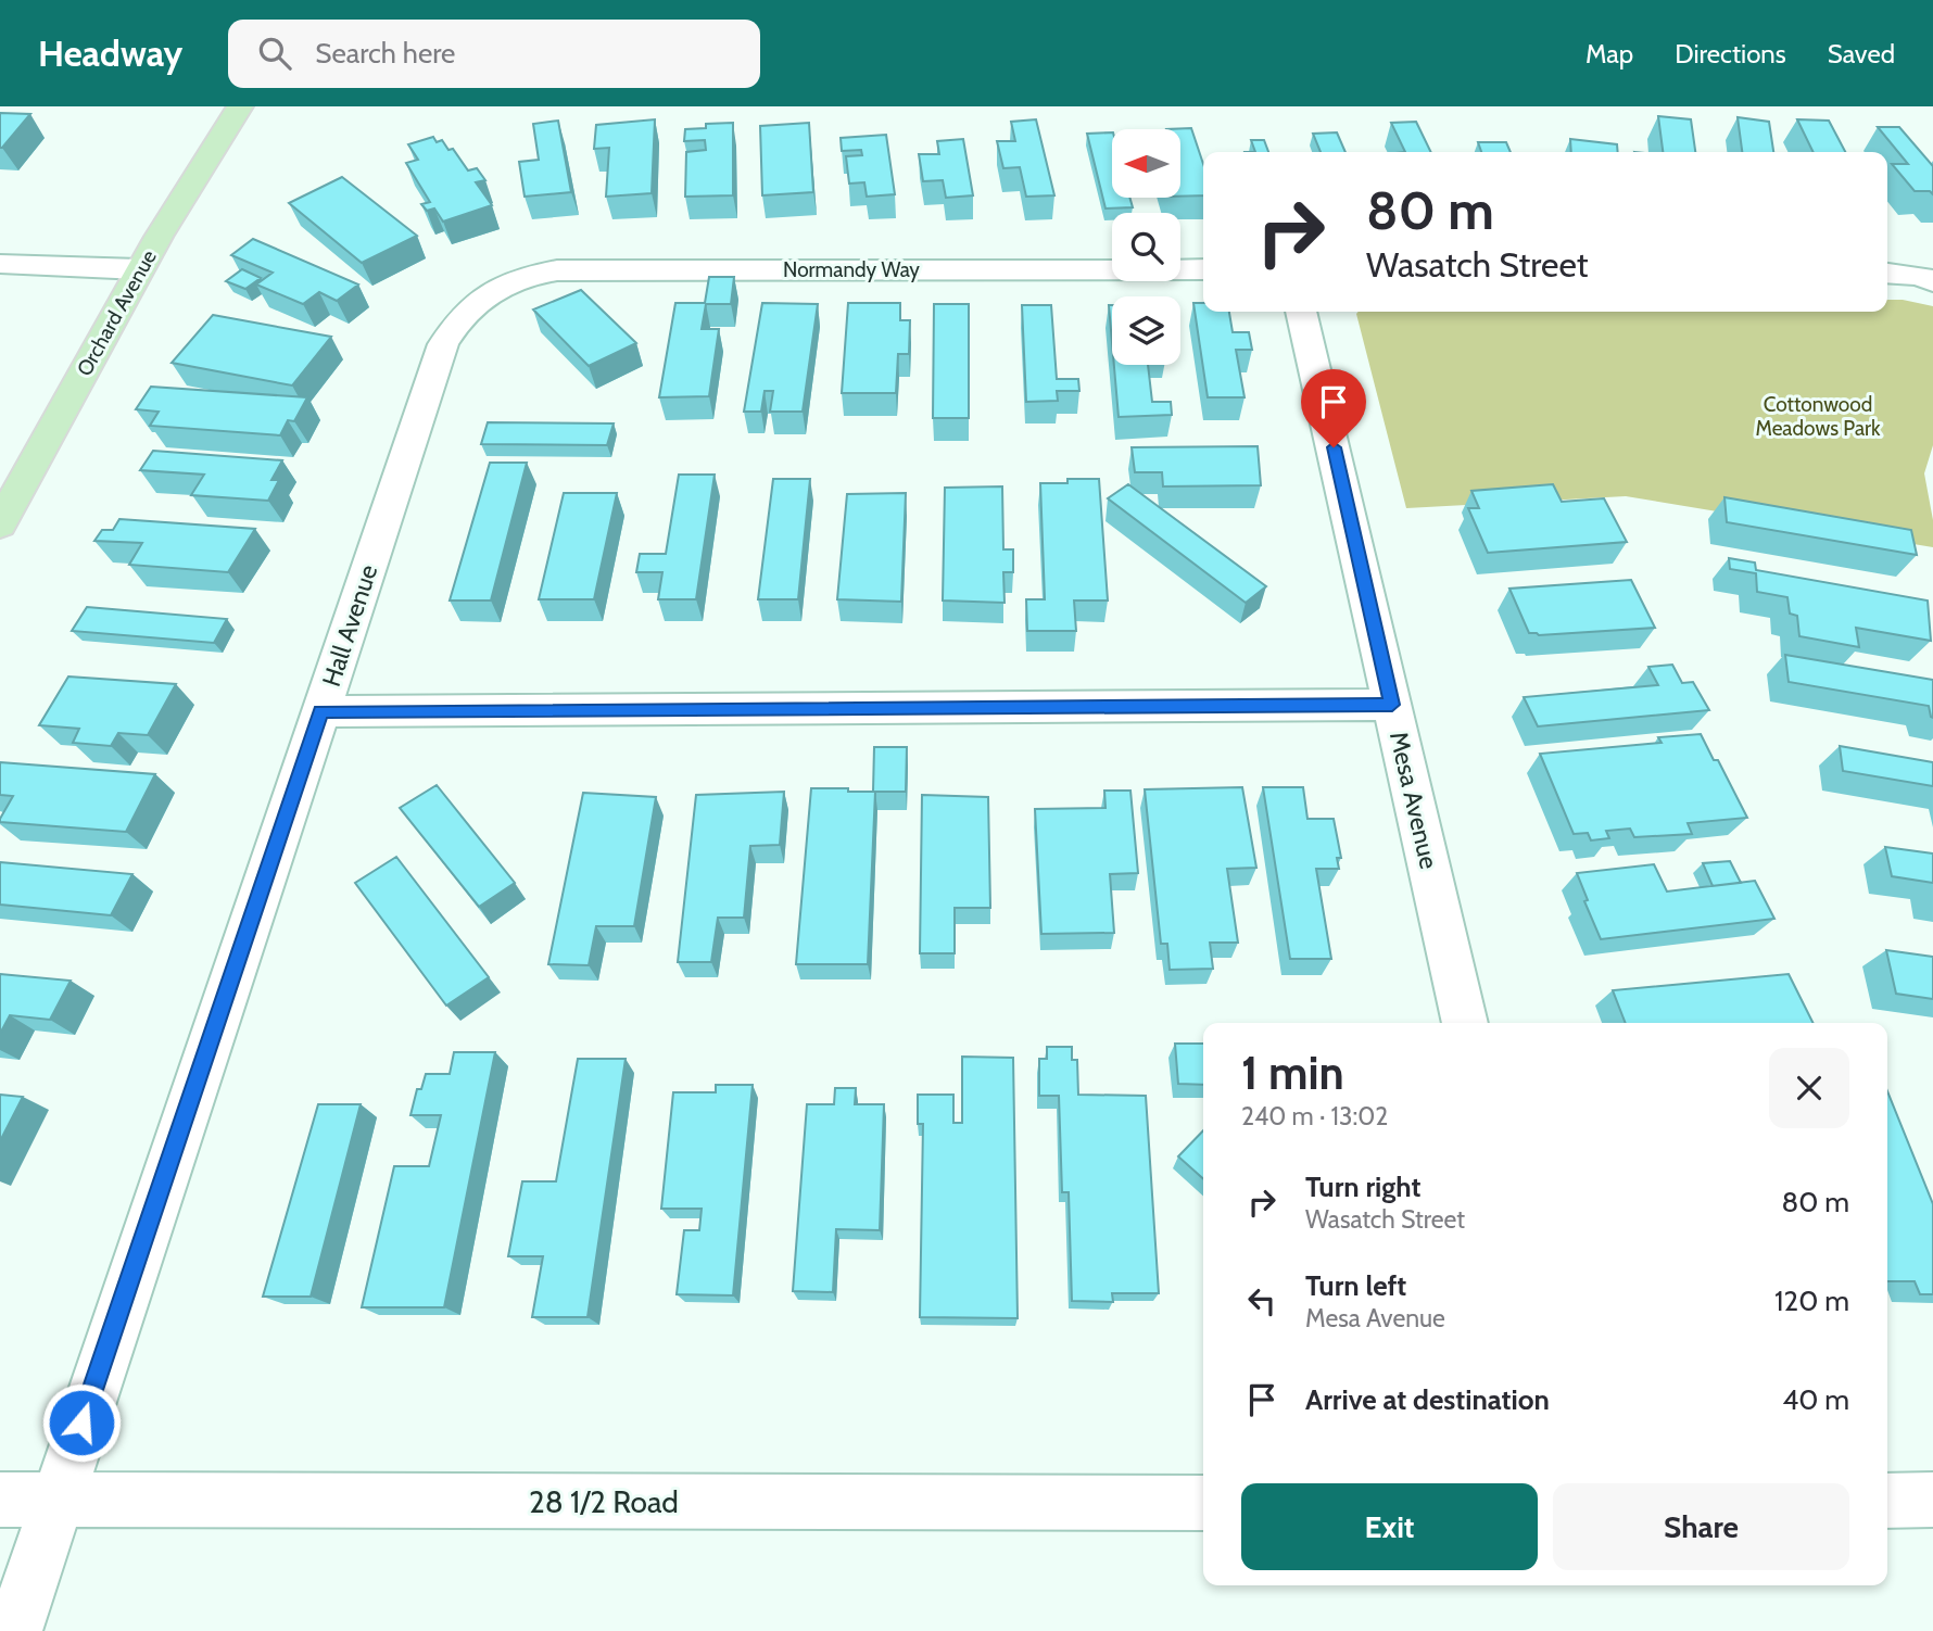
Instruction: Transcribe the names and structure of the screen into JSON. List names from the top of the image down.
{
  "streets": {
    "main road": ["Orchard Avenue"],
    "street": [
      "Normandy Way",
      "Hall Avenue",
      "Mesa Avenue",
      "28 1/2 Road"
    ]
  },
  "crossings": [
    ["Normandy Way", "Hall Avenue"],
    ["Hall Avenue", "28 1/2 Road"]
  ],
  "parks": ["Cottonwood Meadows Park"],
  "north": "left",
  "page": {
    "header": "Headway",
    "search": "Search here",
    "nav": ["Map", "Directions", "Saved"],
    "turn": ["80 m", "Wasatch Street"],
    "heading": ["1 min", "240 m · 13:02"],
    "list": [
      {
        "name": "Turn right",
        "note": "Wasatch Street",
        "value": "80 m"
      },
      {
        "name": "Turn left",
        "note": "Mesa Avenue",
        "value": "120 m"
      },
      {
        "name": "Arrive at destination",
        "value": "40 m"
      }
    ],
    "buttons": ["Exit", "Share"]
  }
}
